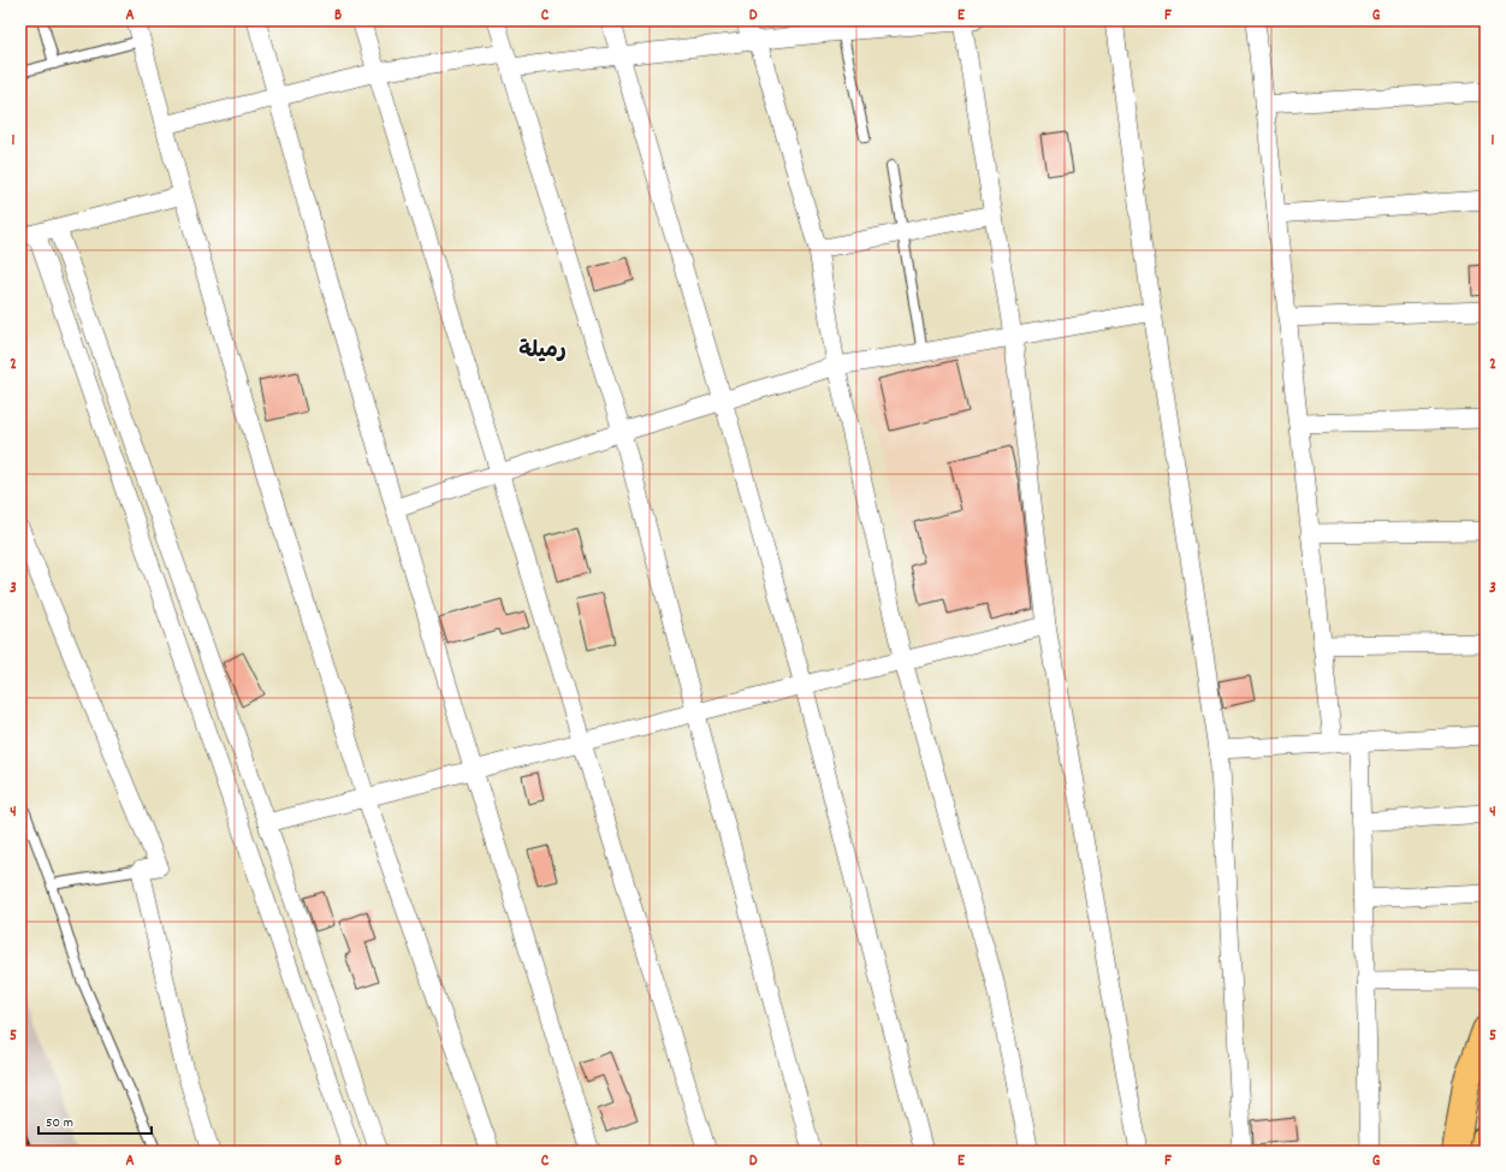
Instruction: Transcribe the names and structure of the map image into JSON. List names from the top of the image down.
{
  "districts": ["رميلة"],
  "scale_bar": "50 m",
  "grid": {
    "columns": [
      "A",
      "B",
      "C",
      "D",
      "E",
      "F",
      "G"
    ],
    "rows": [
      "1",
      "2",
      "3",
      "4",
      "5"
    ]
  }
}
